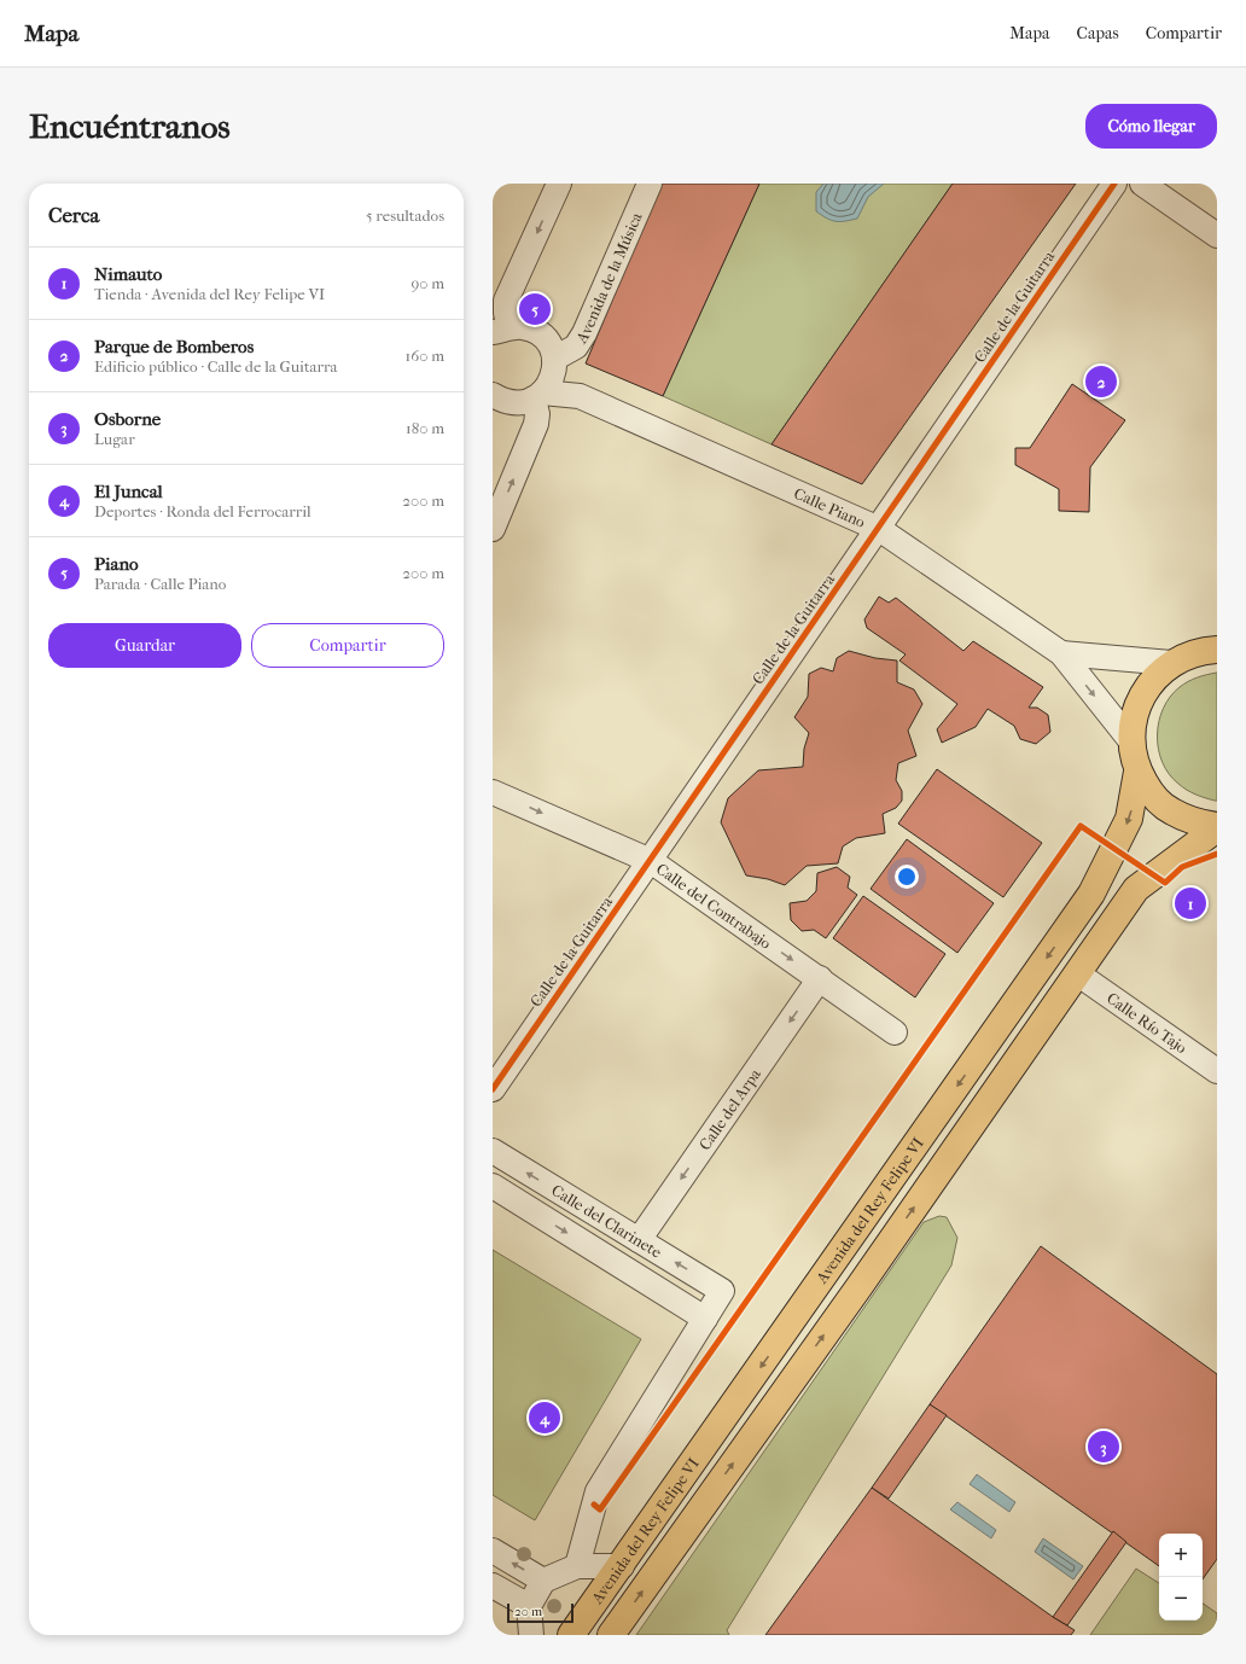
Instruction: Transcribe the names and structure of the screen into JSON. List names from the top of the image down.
{
  "streets": {
    "main road": ["Avenida del Rey Felipe VI"],
    "street": [
      "Avenida de la Música",
      "Calle de la Guitarra",
      "Calle Piano",
      "Calle del Contrabajo",
      "Calle Río Tajo",
      "Calle del Arpa",
      "Calle del Clarinete"
    ]
  },
  "crossings": [
    ["Avenida de la Música", "Calle Piano"],
    ["Calle de la Guitarra", "Calle Piano"],
    ["Calle de la Guitarra", "Calle del Contrabajo"],
    ["Calle del Contrabajo", "Calle del Arpa"],
    ["Calle Río Tajo", "Avenida del Rey Felipe VI"],
    ["Calle del Arpa", "Calle del Clarinete"]
  ],
  "one_way": ["Calle del Contrabajo", "Calle del Arpa"],
  "scale_bar": "20 m",
  "page": {
    "header": "Mapa",
    "nav": ["Mapa", "Capas", "Compartir"],
    "buttons": [
      "Cómo llegar",
      ["Guardar", "Compartir"]
    ],
    "title": "Encuéntranos",
    "heading": ["Cerca", "5 resultados"],
    "list": [
      {
        "mark": "1",
        "name": "Nimauto",
        "note": "Tienda · Avenida del Rey Felipe VI",
        "value": "90 m"
      },
      {
        "mark": "2",
        "name": "Parque de Bomberos",
        "note": "Edificio público · Calle de la Guitarra",
        "value": "160 m"
      },
      {
        "mark": "3",
        "name": "Osborne",
        "note": "Lugar",
        "value": "180 m"
      },
      {
        "mark": "4",
        "name": "El Juncal",
        "note": "Deportes · Ronda del Ferrocarril",
        "value": "200 m"
      },
      {
        "mark": "5",
        "name": "Piano",
        "note": "Parada · Calle Piano",
        "value": "200 m"
      }
    ],
    "pins": [
      "5",
      "2",
      "1",
      "4",
      "3"
    ],
    "map_buttons": ["+", "−"],
    "scale": "20 m"
  }
}
